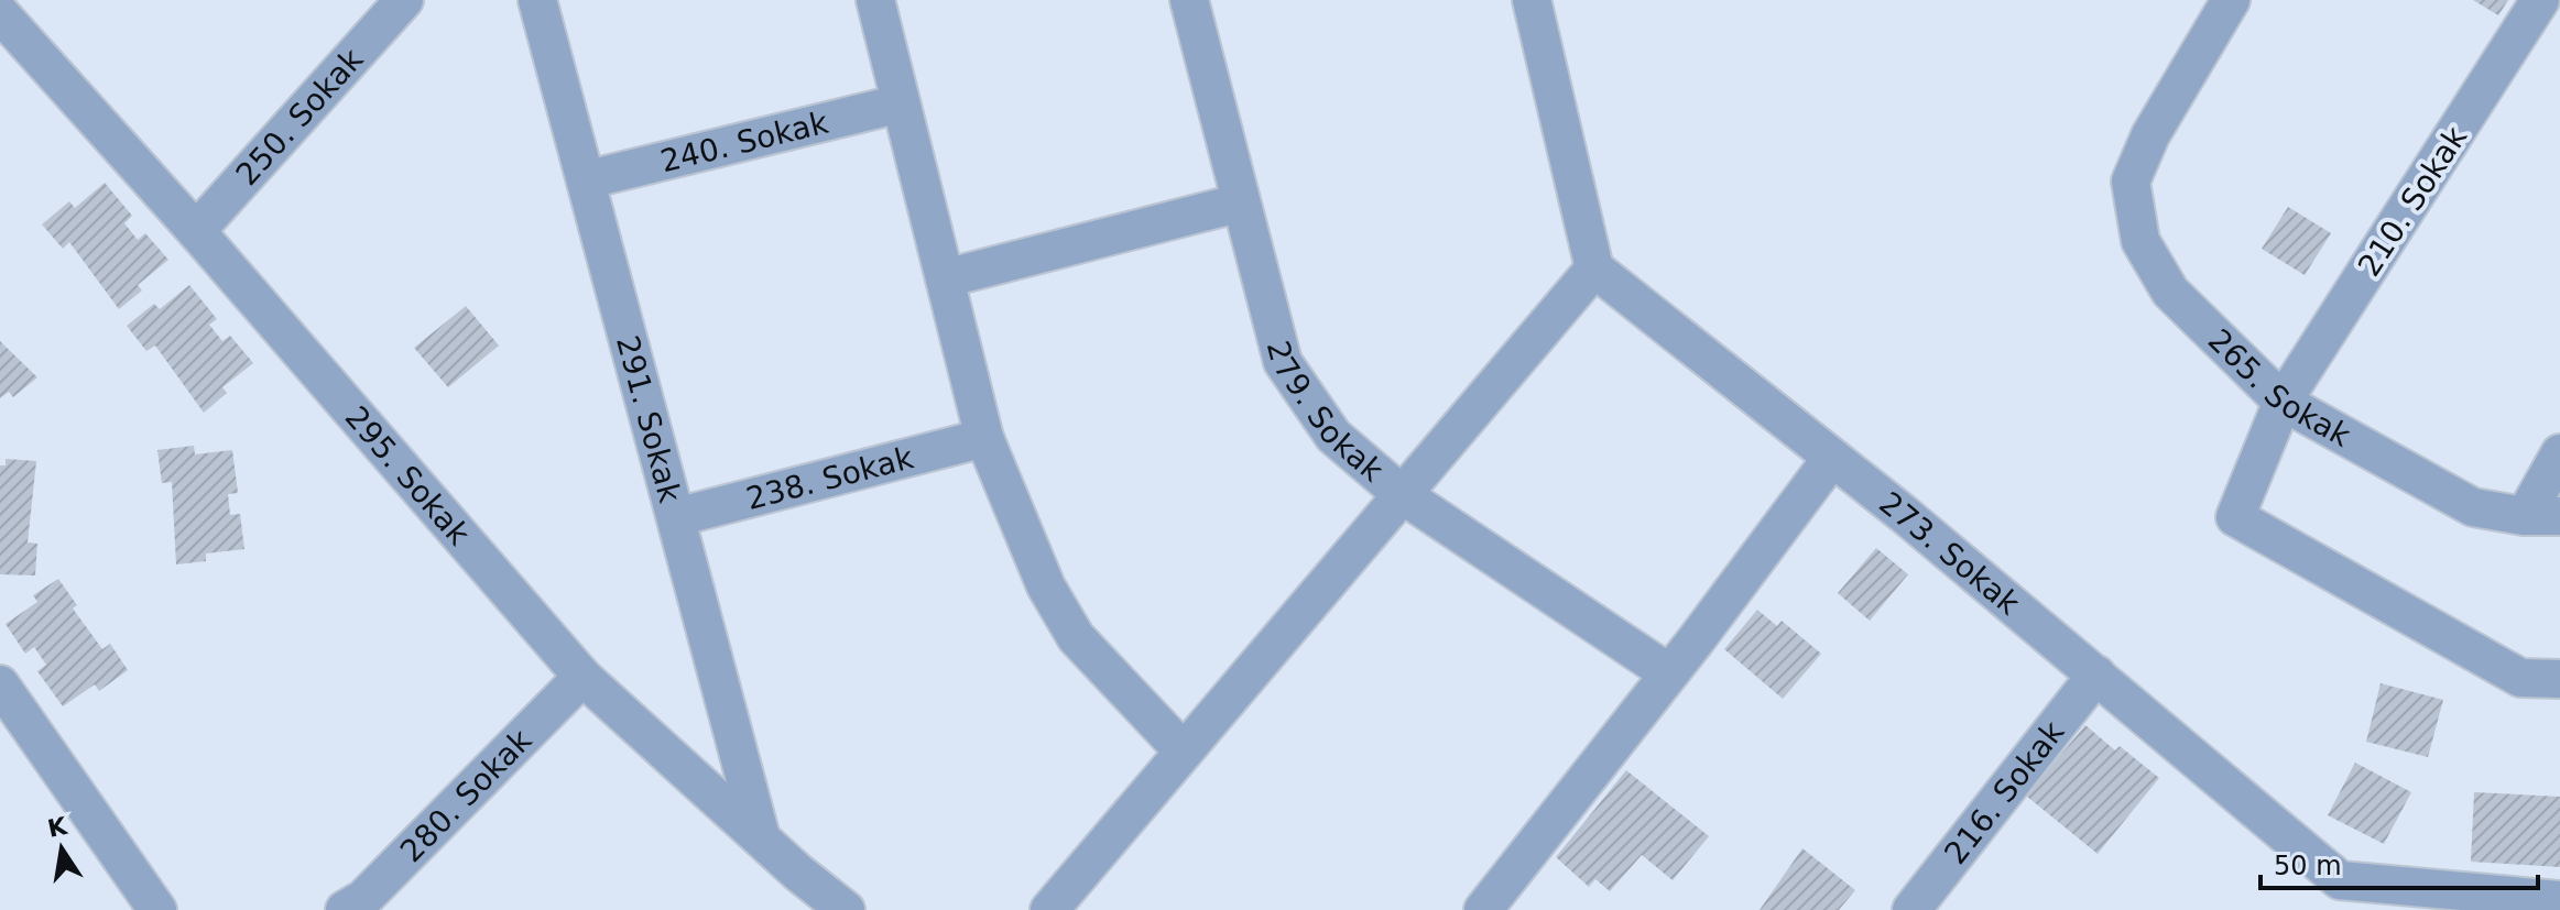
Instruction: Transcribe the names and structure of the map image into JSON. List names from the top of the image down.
{
  "streets": {
    "street": [
      "250. Sokak",
      "240. Sokak",
      "210. Sokak",
      "265. Sokak",
      "279. Sokak",
      "291. Sokak",
      "295. Sokak",
      "238. Sokak",
      "273. Sokak",
      "216. Sokak",
      "280. Sokak"
    ]
  },
  "crossings": [
    ["250. Sokak", "295. Sokak"],
    ["240. Sokak", "291. Sokak"],
    ["210. Sokak", "265. Sokak"],
    ["291. Sokak", "295. Sokak"],
    ["291. Sokak", "238. Sokak"],
    ["295. Sokak", "280. Sokak"],
    ["273. Sokak", "216. Sokak"]
  ],
  "scale_bar": "50 m",
  "north": "top"
}
